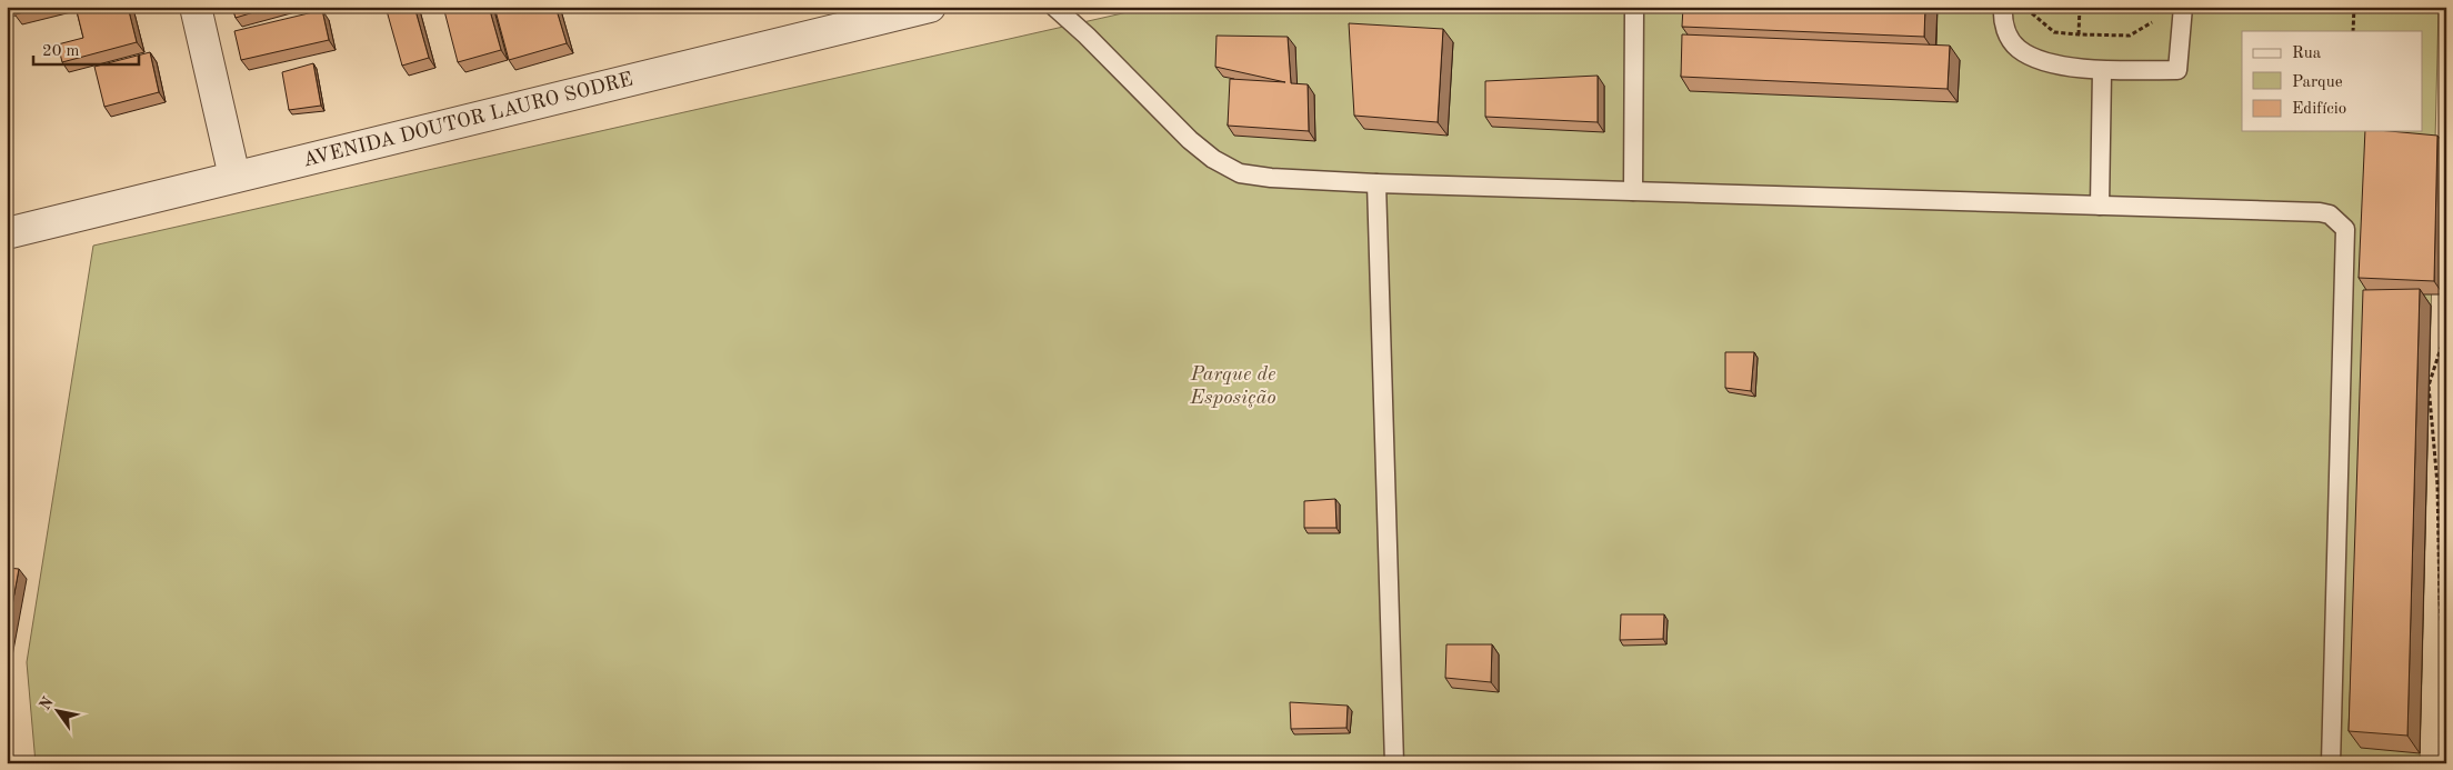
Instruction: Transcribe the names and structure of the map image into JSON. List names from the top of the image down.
{
  "streets": {
    "street": ["AVENIDA DOUTOR LAURO SODRE"]
  },
  "parks": ["Parque de Esposição"],
  "legend": ["Rua", "Parque", "Edifício"],
  "scale_bar": "20 m",
  "north": "top left"
}
